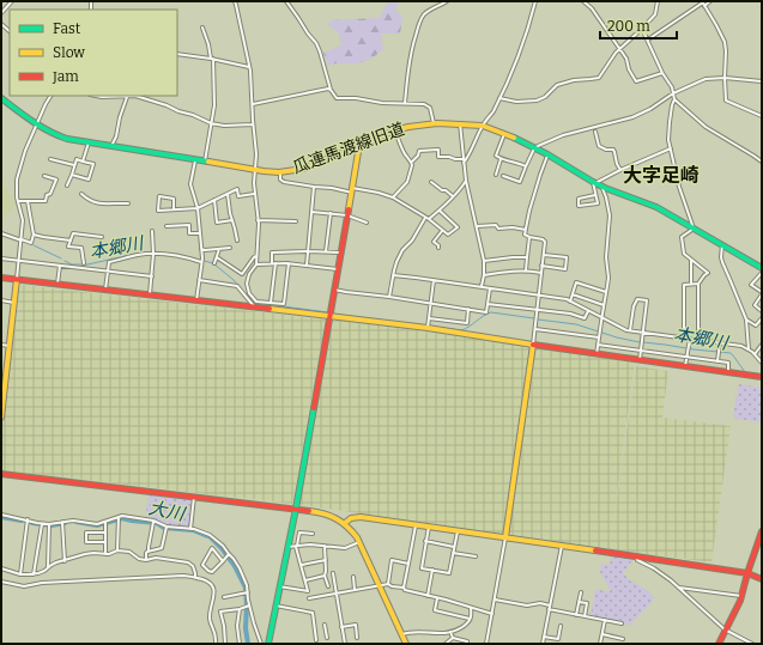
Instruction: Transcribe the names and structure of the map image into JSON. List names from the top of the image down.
{
  "streets": {
    "street": ["瓜連馬渡線旧道"]
  },
  "districts": ["大字足崎"],
  "water": ["本郷川", "大川"],
  "legend": ["Fast", "Slow", "Jam"],
  "scale_bar": "200 m"
}
